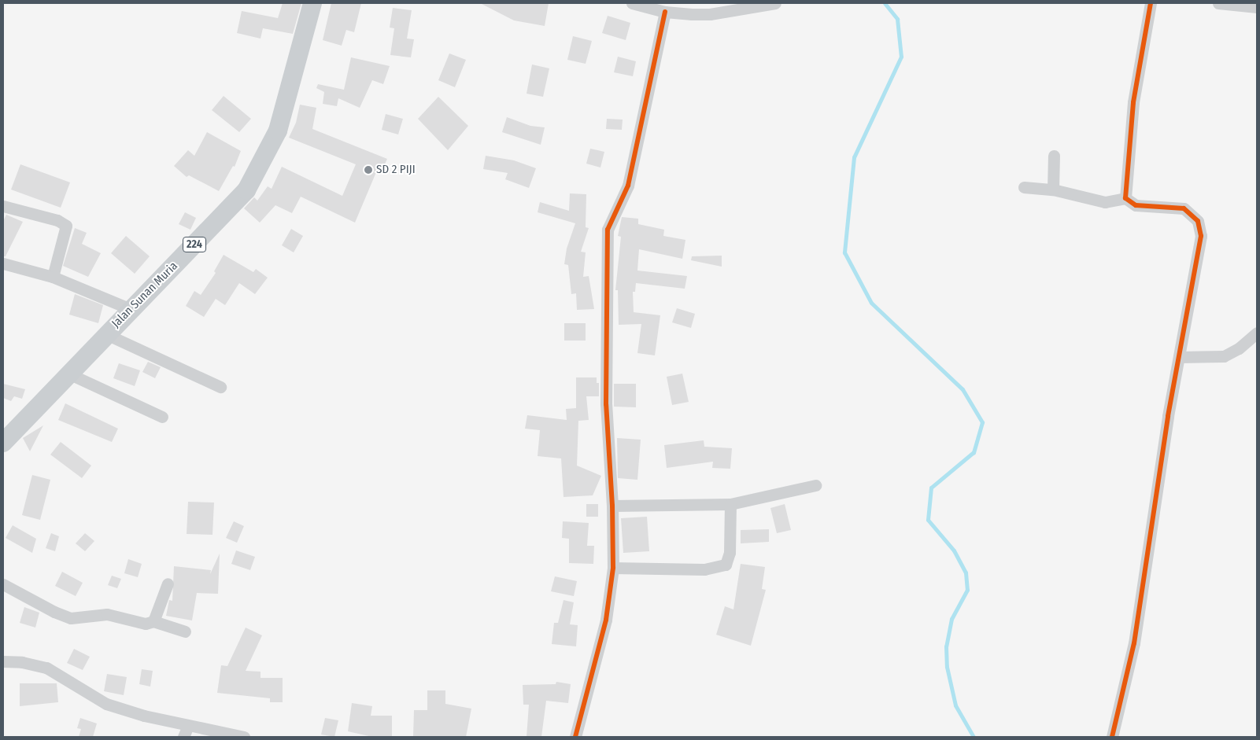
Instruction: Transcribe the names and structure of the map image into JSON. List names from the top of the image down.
{
  "streets": {
    "main road": ["224", "Jalan Sunan Muria"]
  },
  "places": ["SD 2 PIJI"]
}
